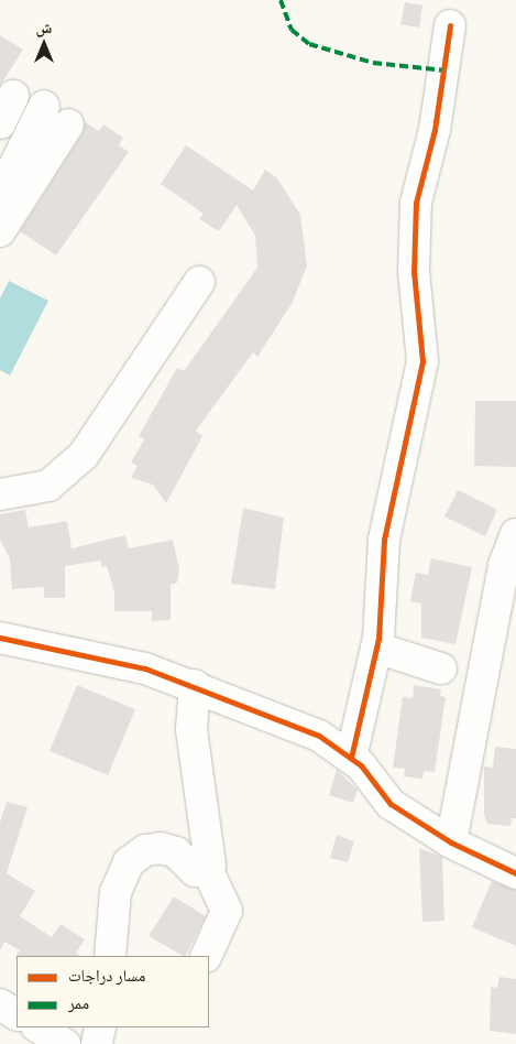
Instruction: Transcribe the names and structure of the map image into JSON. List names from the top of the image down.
{
  "legend": ["مسار دراجات", "ممر"],
  "north": "top"
}
